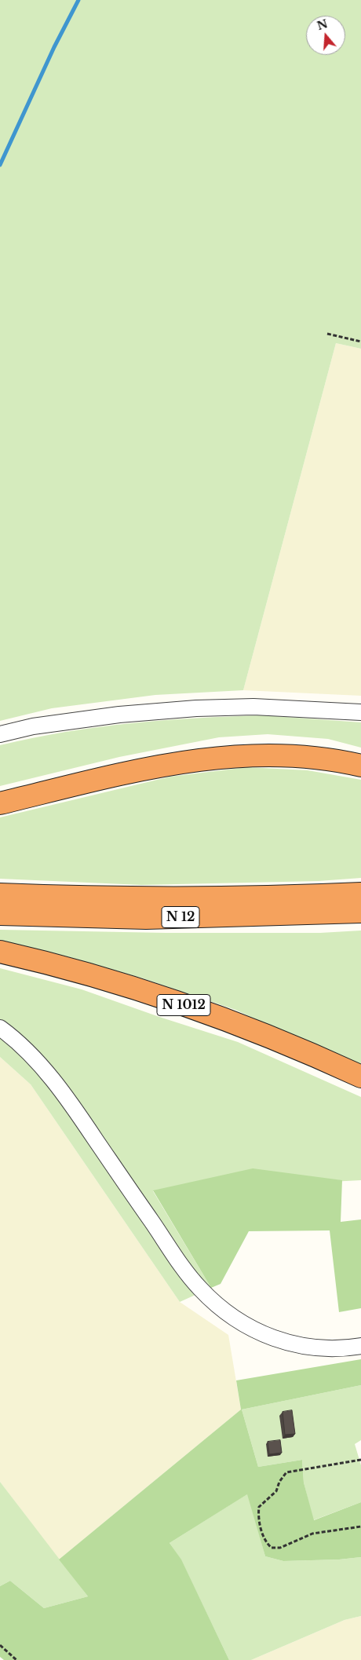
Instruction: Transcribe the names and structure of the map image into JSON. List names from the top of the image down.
{
  "streets": {
    "highway": ["N 12", "N 1012"]
  },
  "north": "top"
}
